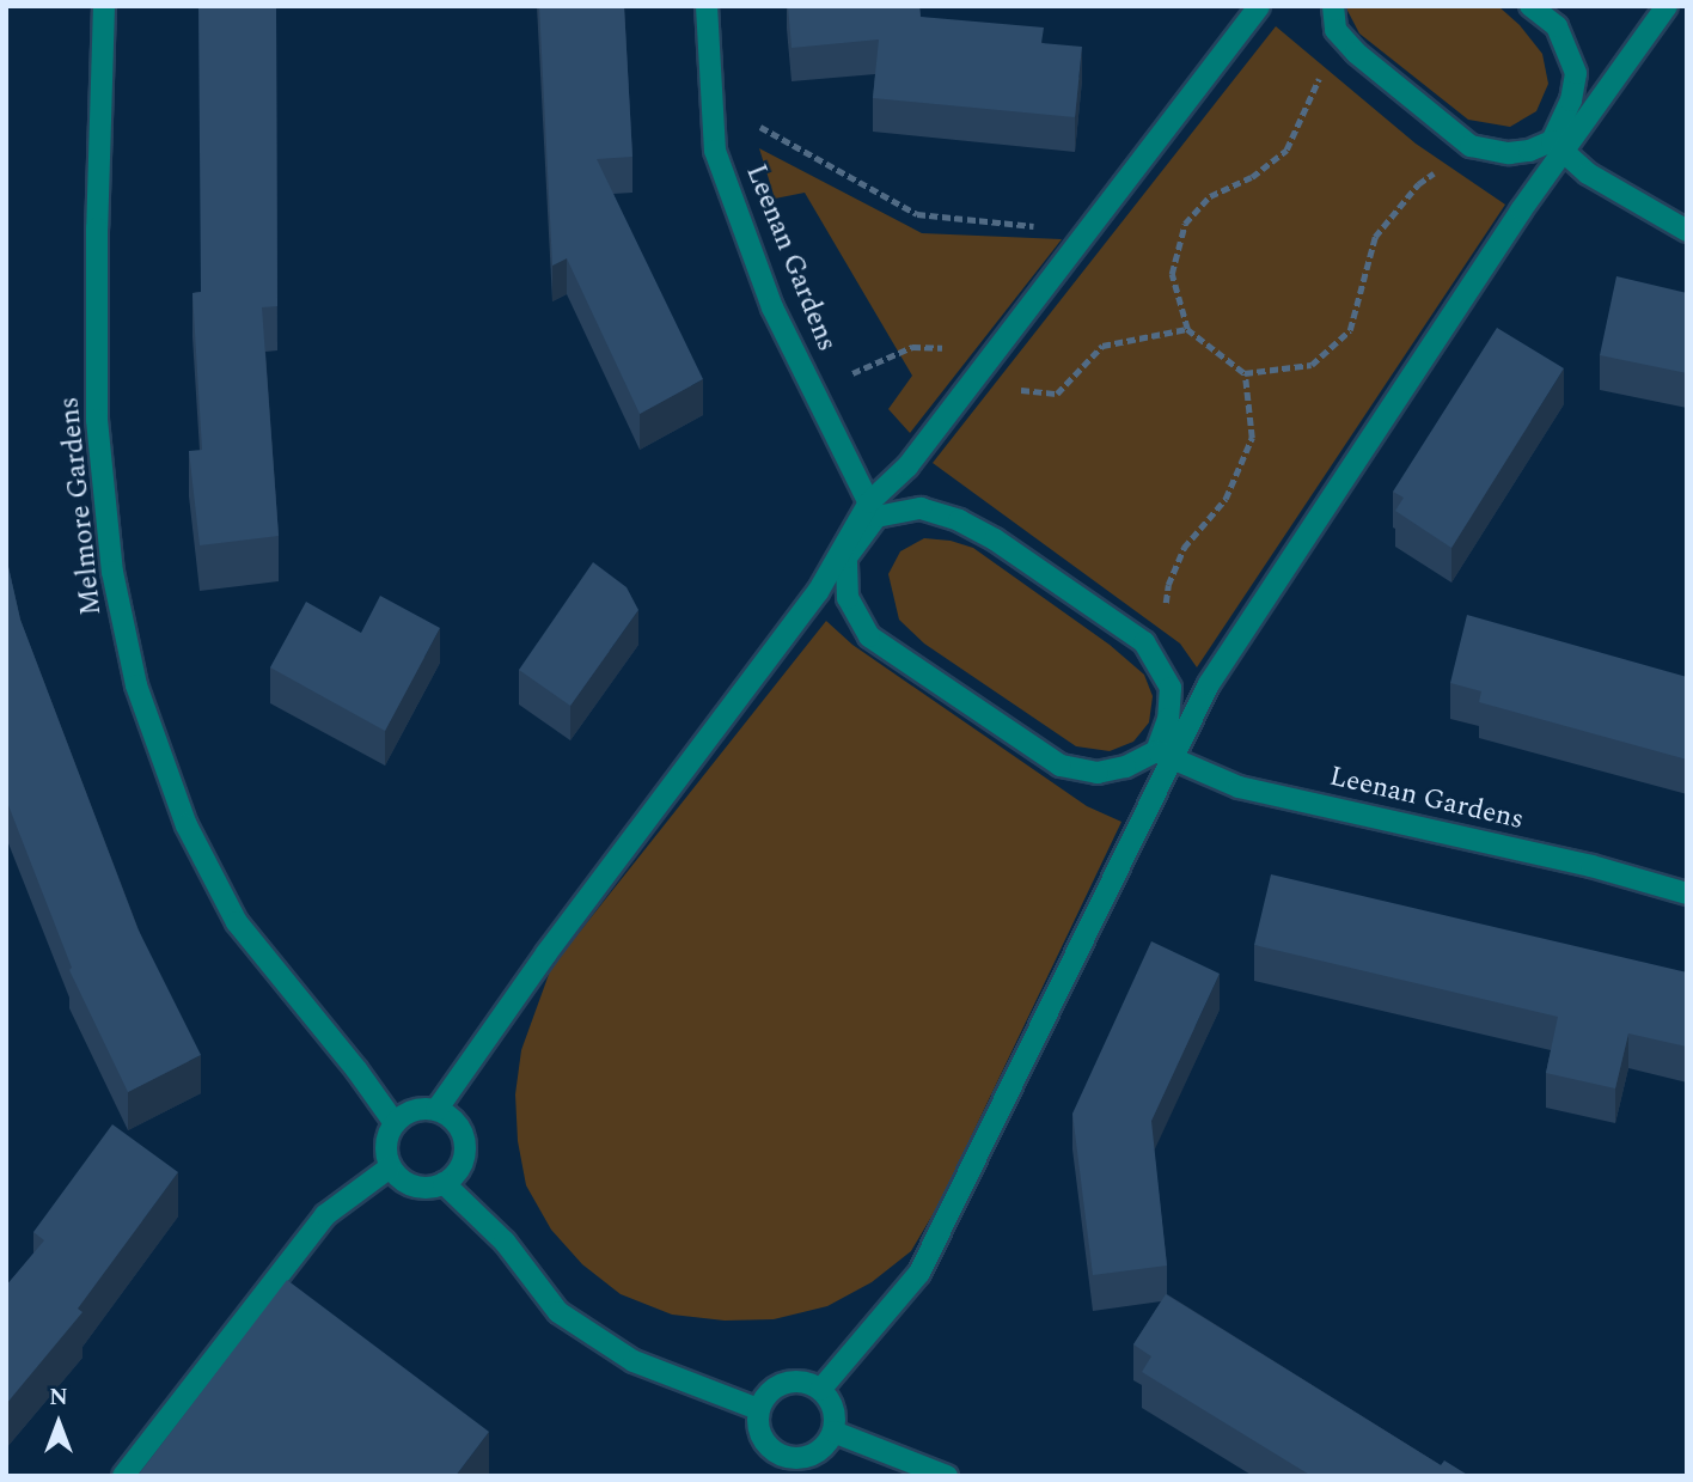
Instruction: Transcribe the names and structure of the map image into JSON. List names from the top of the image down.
{
  "streets": {
    "street": ["Leenan Gardens", "Melmore Gardens"]
  },
  "north": "top"
}
